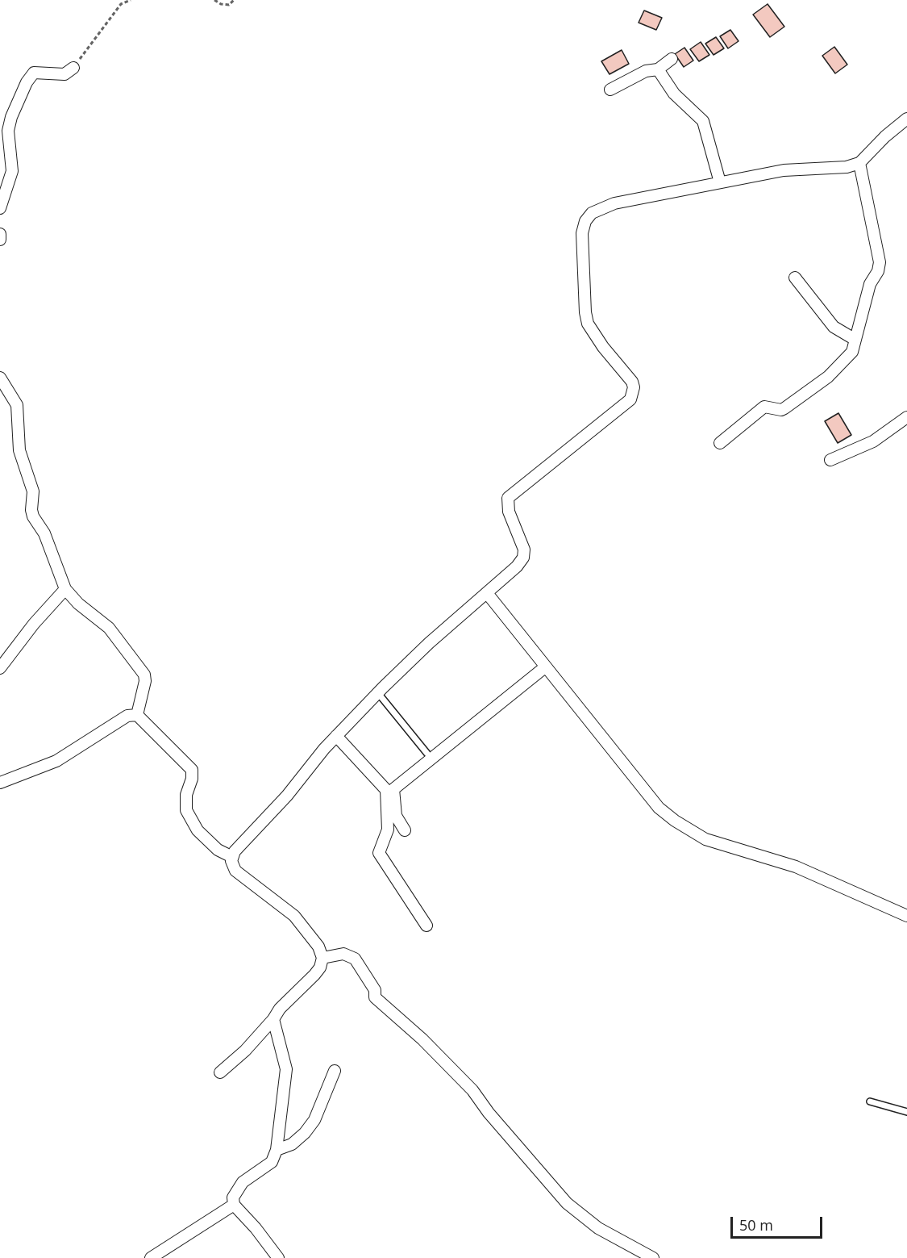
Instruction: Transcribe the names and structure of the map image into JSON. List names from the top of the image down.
{
  "scale_bar": "50 m"
}
